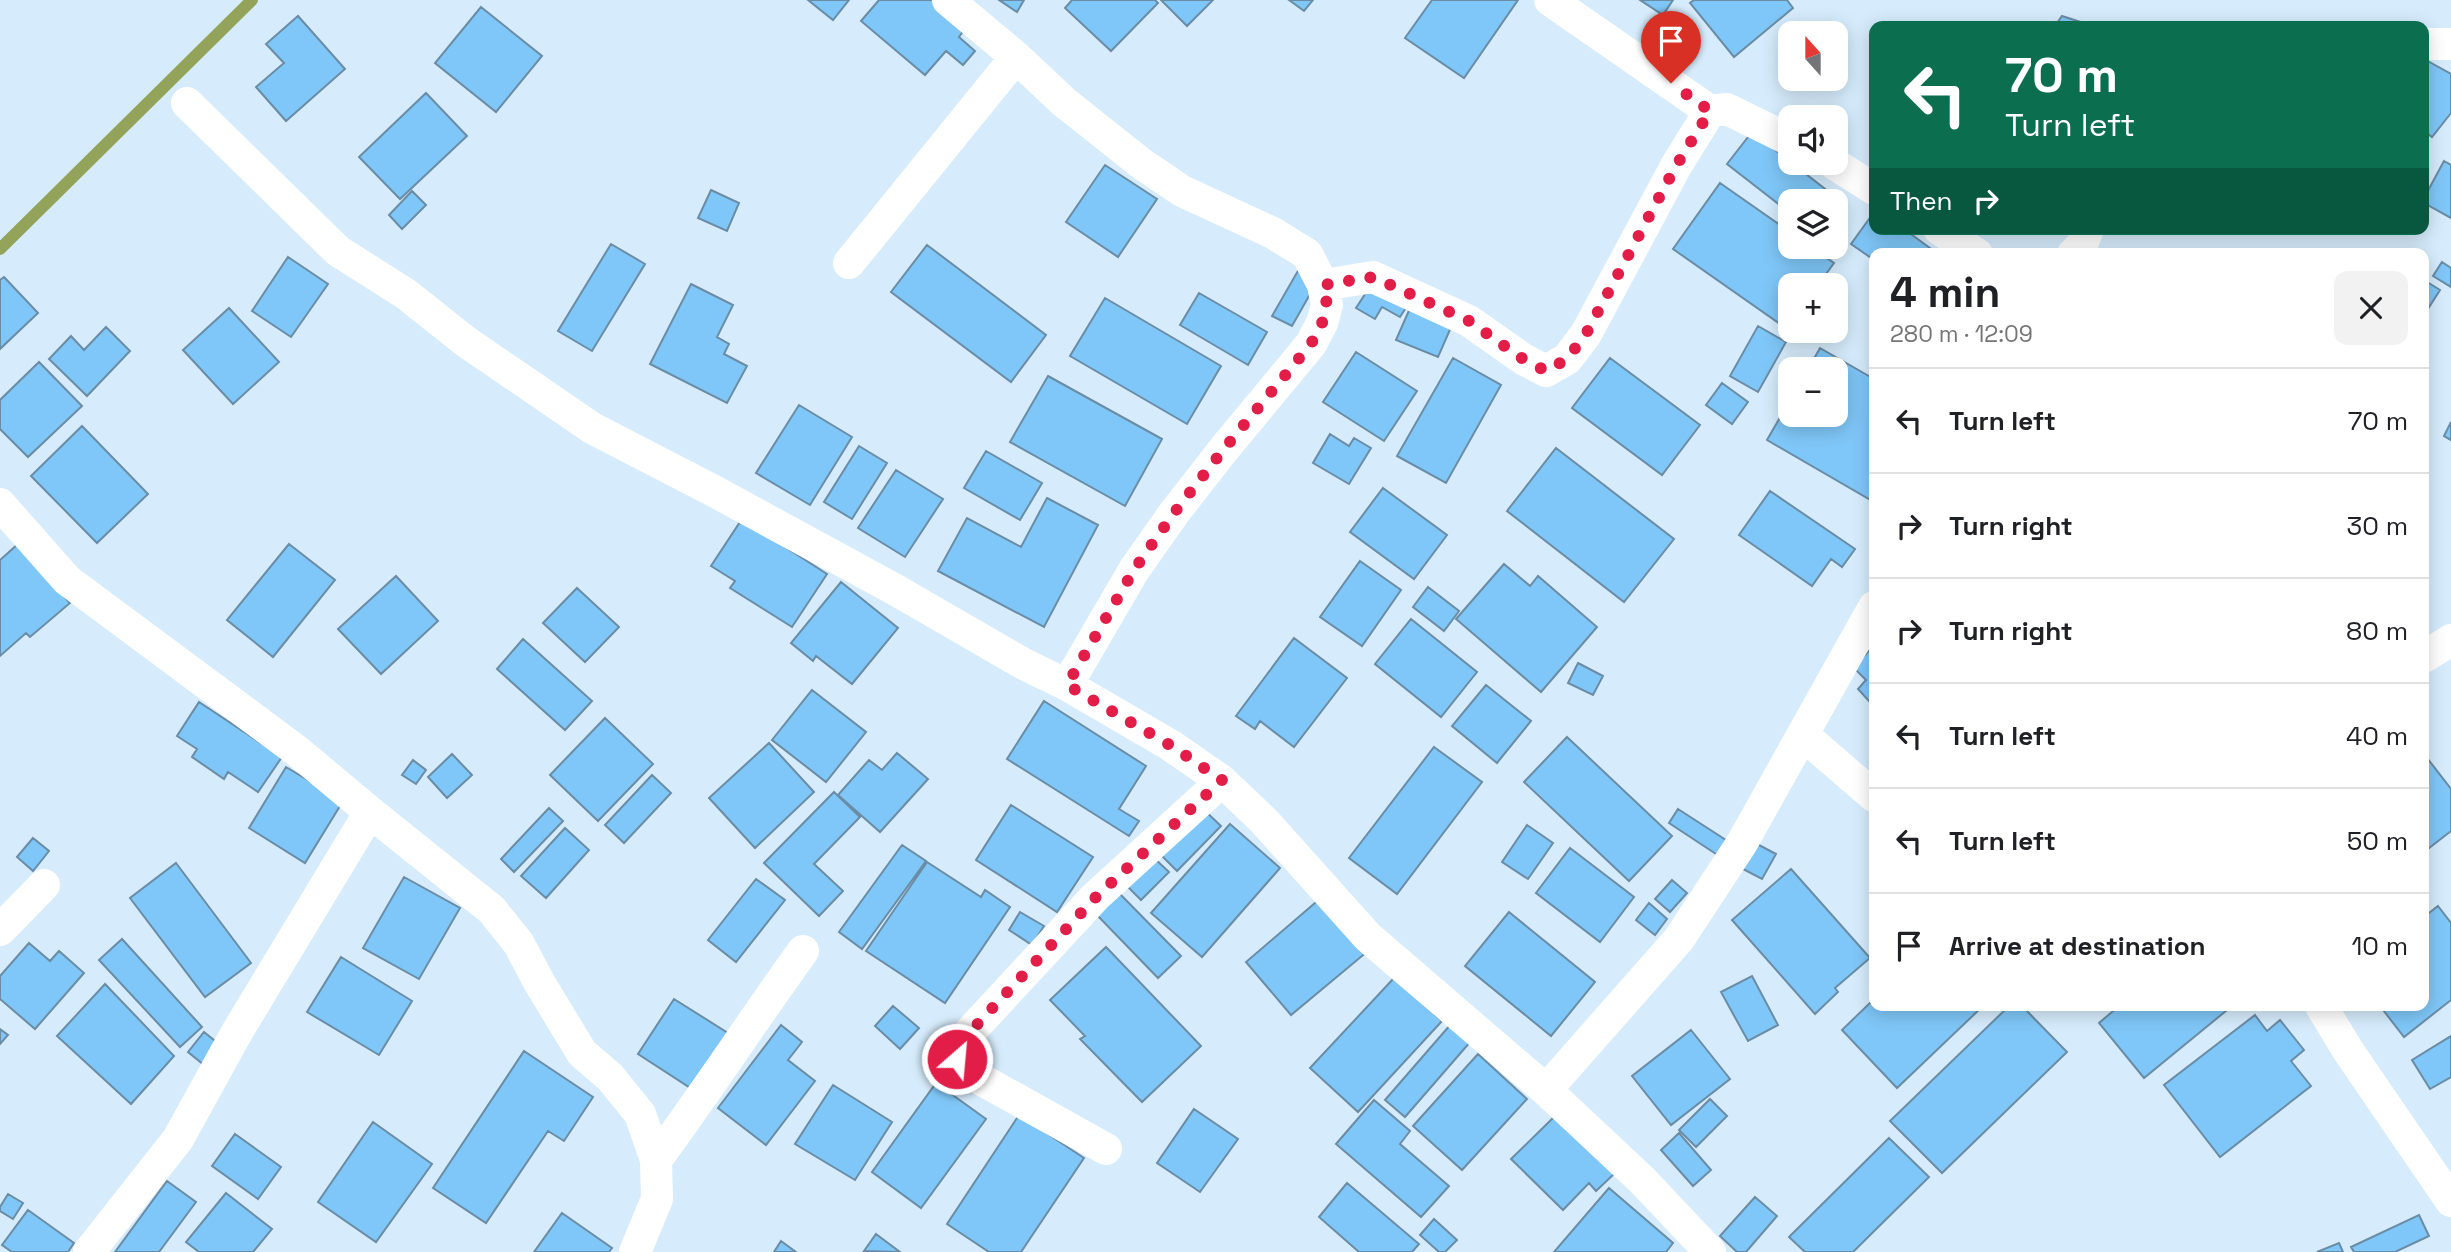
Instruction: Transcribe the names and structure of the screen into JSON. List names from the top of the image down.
{
  "north": "top",
  "page": {
    "map_buttons": ["+", "−"],
    "turn": ["70 m", "Turn left"],
    "then": "Then",
    "heading": ["4 min", "280 m · 12:09"],
    "list": [
      {
        "name": "Turn left",
        "value": "70 m"
      },
      {
        "name": "Turn right",
        "value": "30 m"
      },
      {
        "name": "Turn right",
        "value": "80 m"
      },
      {
        "name": "Turn left",
        "value": "40 m"
      },
      {
        "name": "Turn left",
        "value": "50 m"
      },
      {
        "name": "Arrive at destination",
        "value": "10 m"
      }
    ]
  }
}
